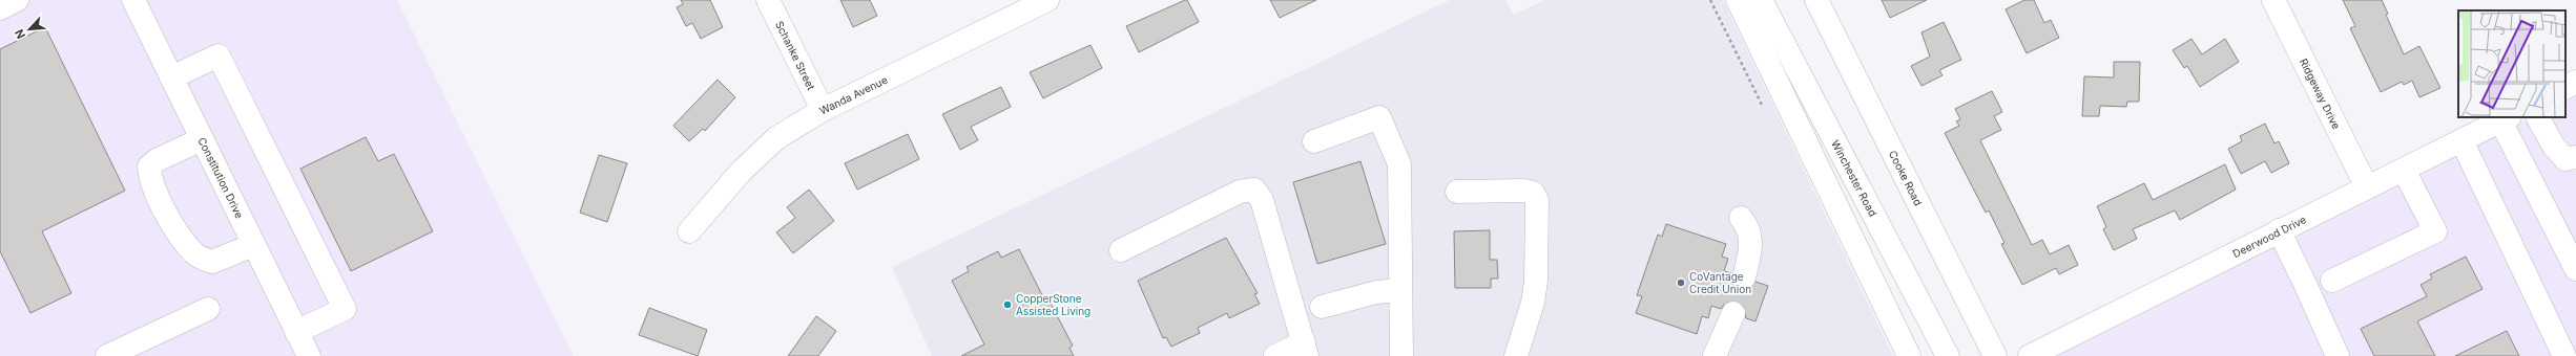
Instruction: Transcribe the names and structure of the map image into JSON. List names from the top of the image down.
{
  "streets": {
    "street": [
      "Schanke Street",
      "Ridgeway Drive",
      "Wanda Avenue",
      "Constitution Drive",
      "Winchester Road",
      "Cooke Road",
      "Deerwood Drive"
    ]
  },
  "crossings": [
    ["Schanke Street", "Wanda Avenue"],
    ["Ridgeway Drive", "Deerwood Drive"]
  ],
  "places": ["CoVantage Credit Union", "CopperStone Assisted Living"],
  "north": "bottom left"
}
